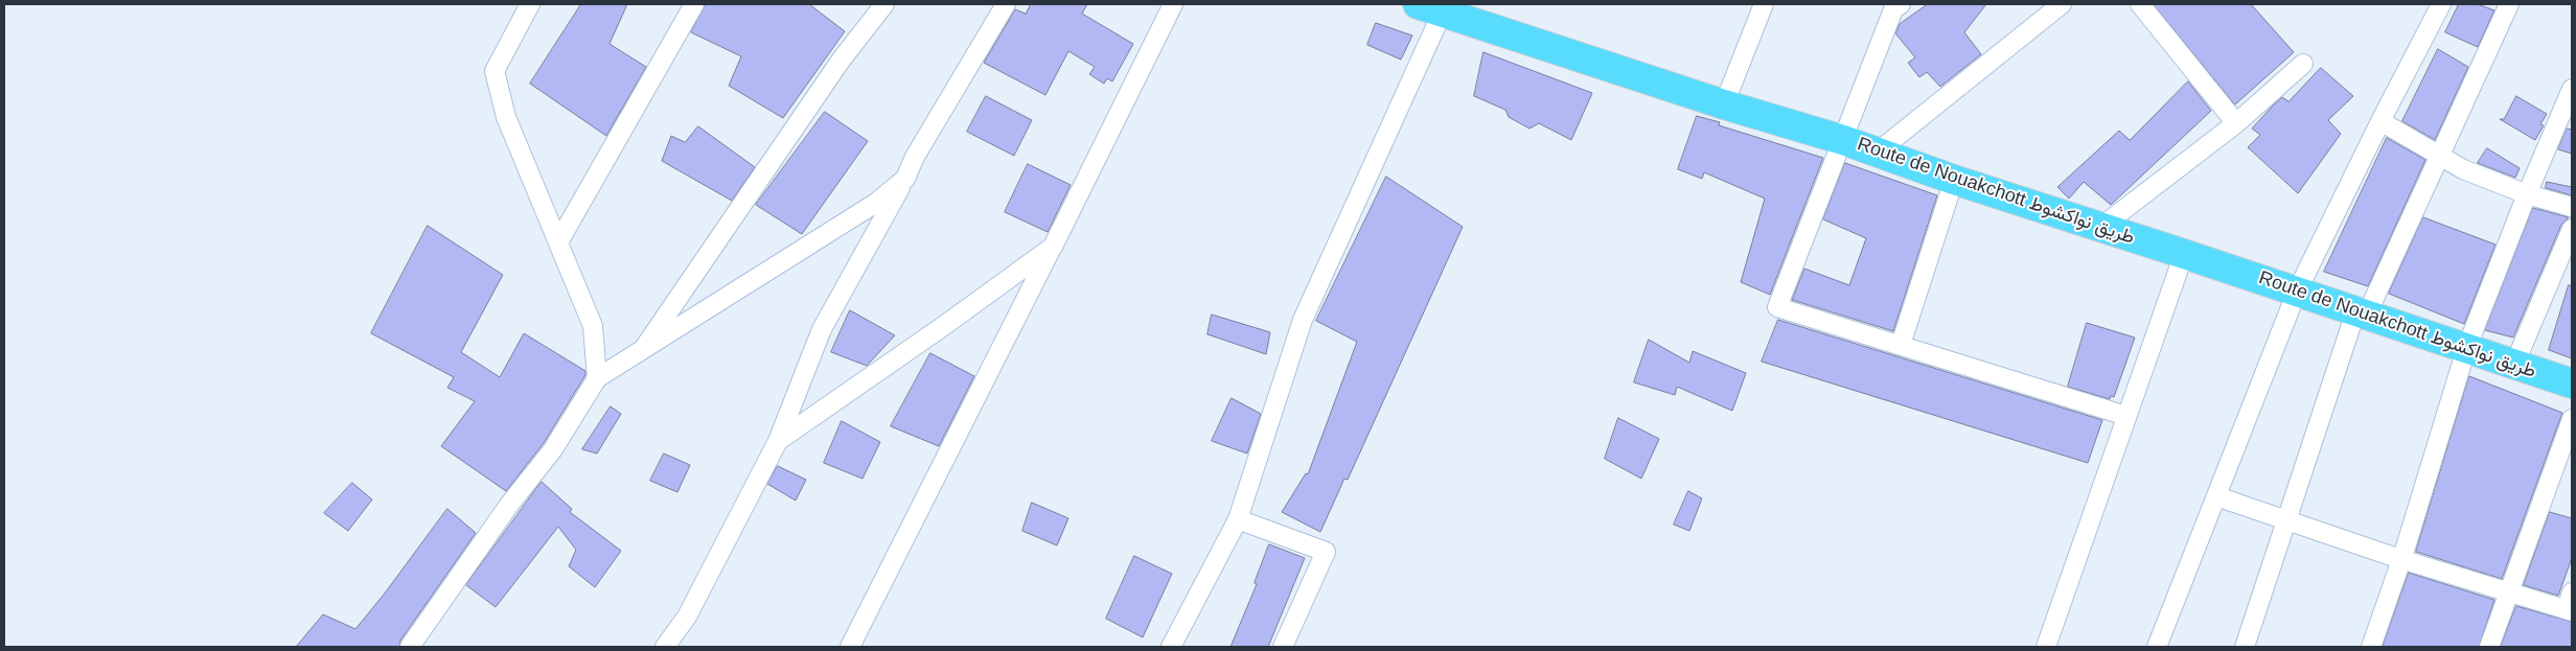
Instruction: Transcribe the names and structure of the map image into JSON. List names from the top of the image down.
{
  "streets": {
    "highway": ["Route de Nouakchott طريق نواكشوط"]
  }
}
